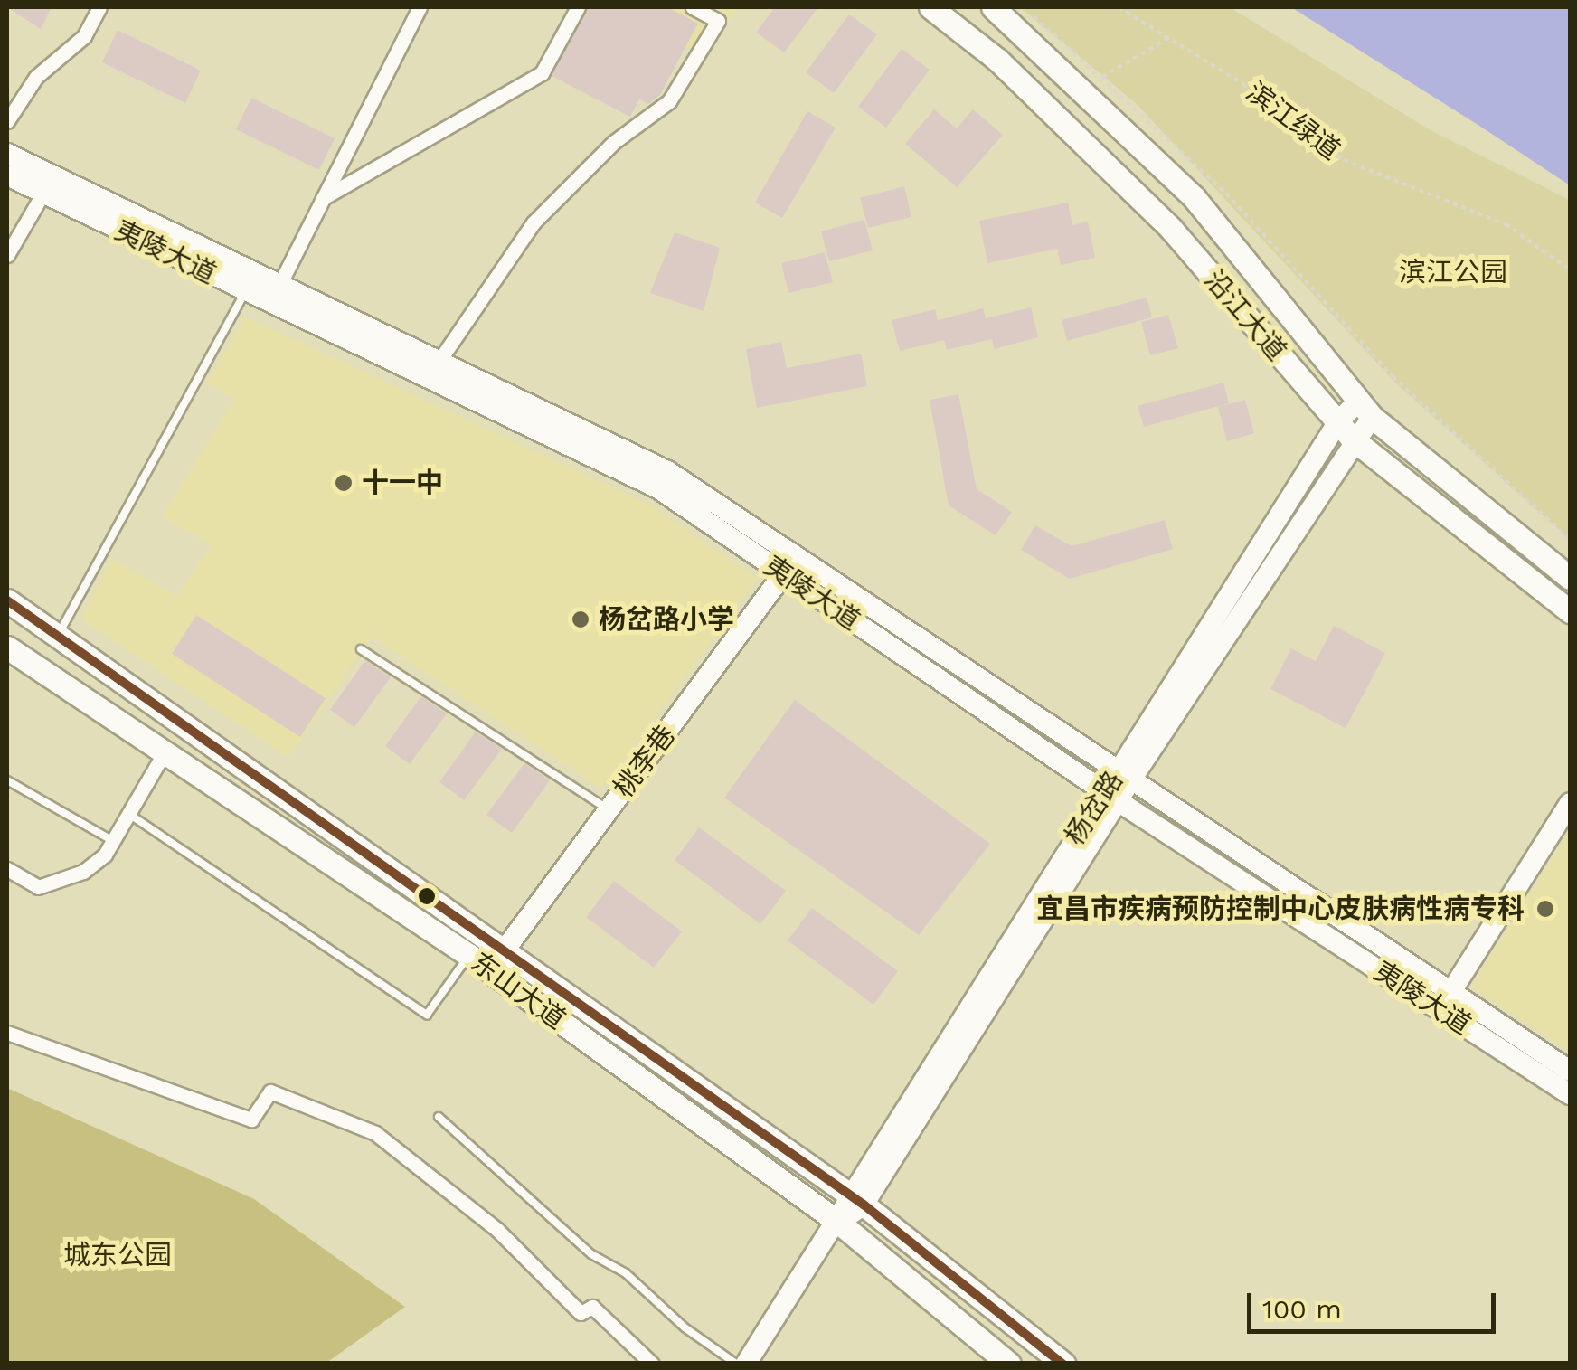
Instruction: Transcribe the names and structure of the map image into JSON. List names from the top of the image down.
{
  "streets": {
    "main road": [
      "夷陵大道",
      "沿江大道",
      "桃李巷",
      "杨岔路",
      "东山大道"
    ],
    "path": ["滨江绿道"]
  },
  "crossings": [
    ["夷陵大道", "桃李巷"],
    ["夷陵大道", "杨岔路"],
    ["沿江大道", "杨岔路"],
    ["桃李巷", "东山大道"],
    ["杨岔路", "东山大道"]
  ],
  "parks": ["滨江公园", "城东公园"],
  "places": ["十一中", "杨岔路小学", "宜昌市疾病预防控制中心皮肤病性病专科"],
  "scale_bar": "100 m"
}
